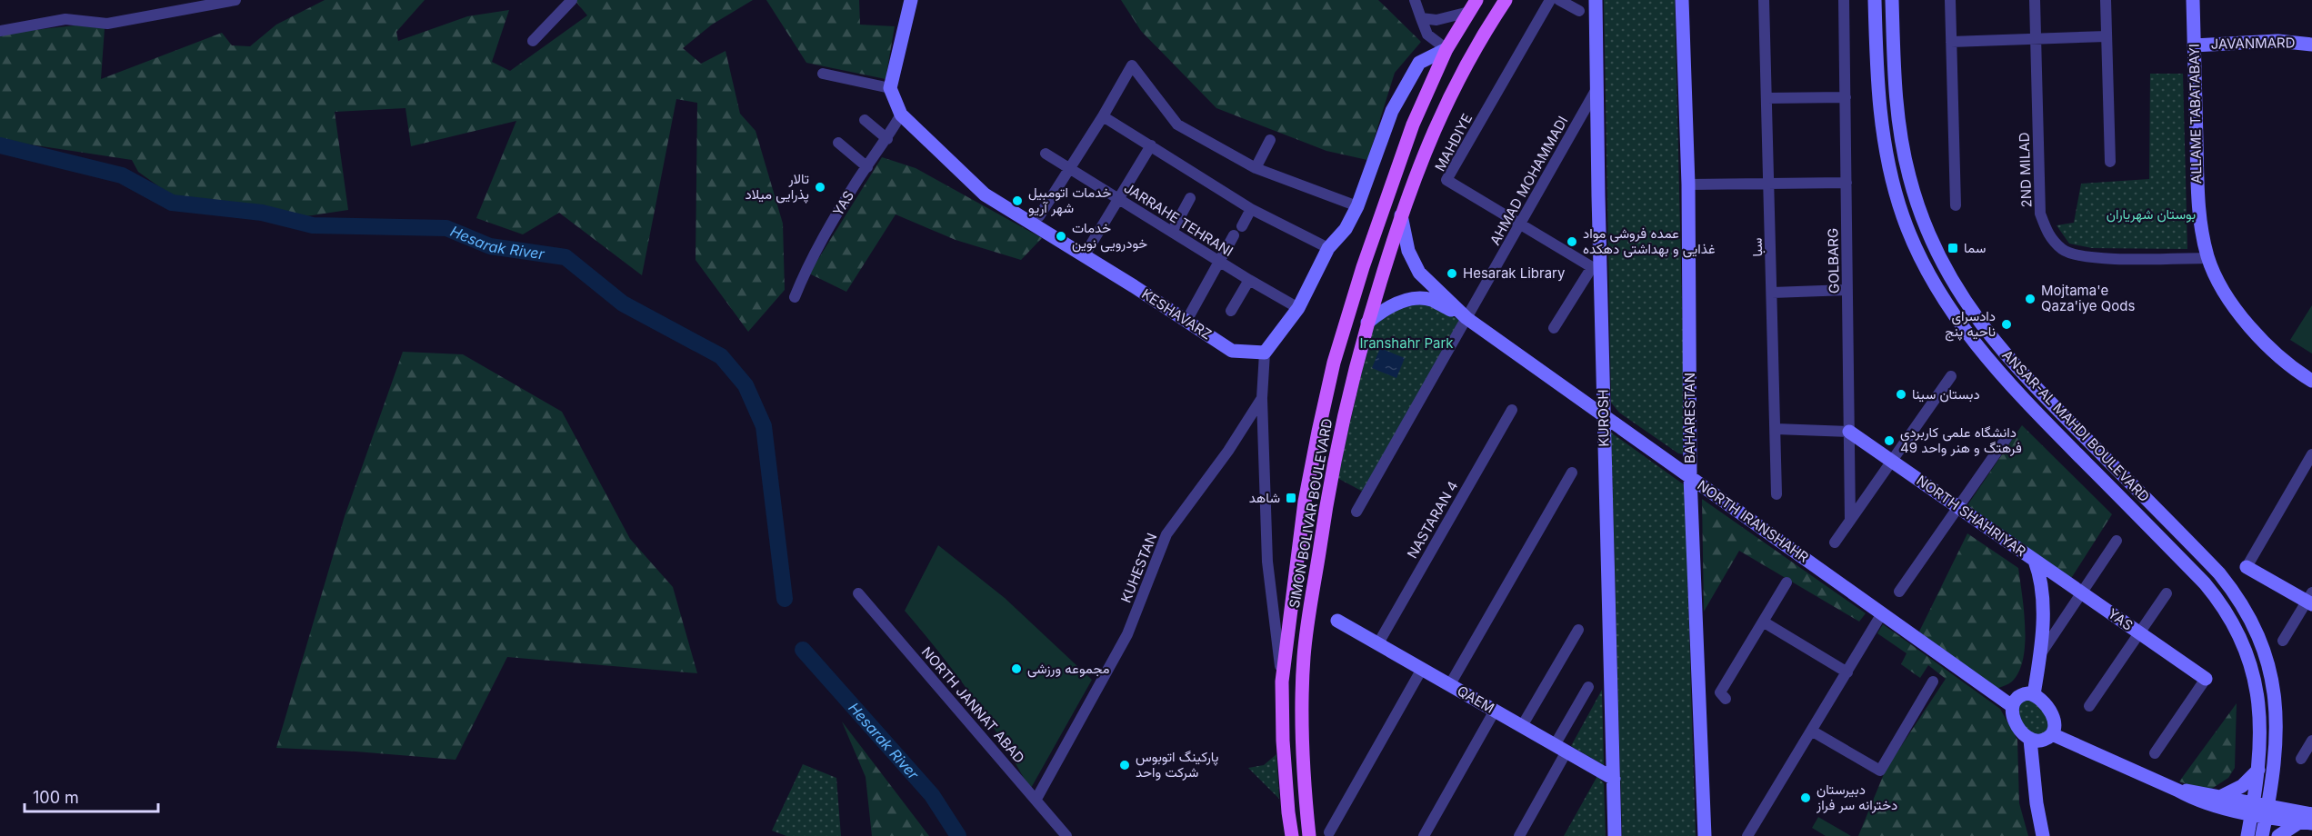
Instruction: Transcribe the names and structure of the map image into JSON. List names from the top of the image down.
{
  "streets": {
    "main road": ["SIMON BOLIVAR BOULEVARD"],
    "street": [
      "JAVANMARD",
      "ALLAME TABATABAYI",
      "MAHDIYE",
      "2ND MILAD",
      "AHMAD MOHAMMADI",
      "YAS",
      "JARRAHE TEHRANI",
      "سبا",
      "GOLBARG",
      "KESHAVARZ",
      "KUROSH",
      "BAHARESTAN",
      "ANSAR-AL MAHDI BOULEVARD",
      "NORTH SHAHRIYAR",
      "NASTARAN 4",
      "NORTH IRANSHAHR",
      "KUHESTAN",
      "QAEM",
      "NORTH JANNAT ABAD"
    ]
  },
  "crossings": [
    ["JAVANMARD", "ALLAME TABATABAYI"],
    ["ALLAME TABATABAYI", "2ND MILAD"],
    ["MAHDIYE", "AHMAD MOHAMMADI"],
    ["AHMAD MOHAMMADI", "KUROSH"],
    ["AHMAD MOHAMMADI", "NORTH IRANSHAHR"],
    ["YAS", "KESHAVARZ"],
    ["YAS", "NORTH SHAHRIYAR"],
    ["GOLBARG", "NORTH SHAHRIYAR"],
    ["KESHAVARZ", "KUHESTAN"],
    ["KUROSH", "NORTH IRANSHAHR"],
    ["KUROSH", "QAEM"],
    ["BAHARESTAN", "NORTH IRANSHAHR"],
    ["NORTH SHAHRIYAR", "NORTH IRANSHAHR"],
    ["NASTARAN 4", "QAEM"],
    ["KUHESTAN", "NORTH JANNAT ABAD"]
  ],
  "water": ["Hesarak River"],
  "parks": ["بوستان شهریاران", "Iranshahr Park"],
  "places": {
    "other": [
      "تالار پذرایی میلاد",
      "خدمات اتومبیل شهر آریو",
      "خدمات خودرویی نوین",
      "عمده فروشی مواد غذایی و بهداشتی دهکده",
      "Hesarak Library",
      "Mojtama'e Qaza'iye Qods",
      "دادسرای ناحیه پنج",
      "دبستان سینا",
      "دانشگاه علمی کاربردی فرهتگ و هنر واحد 49",
      "مجموعه ورزشی",
      "پارکینگ اتوبوس شرکت واحد",
      "دبیرستان دخترانه سر فراز"
    ],
    "transit": ["سما", "شاهد"]
  },
  "scale_bar": "100 m"
}
